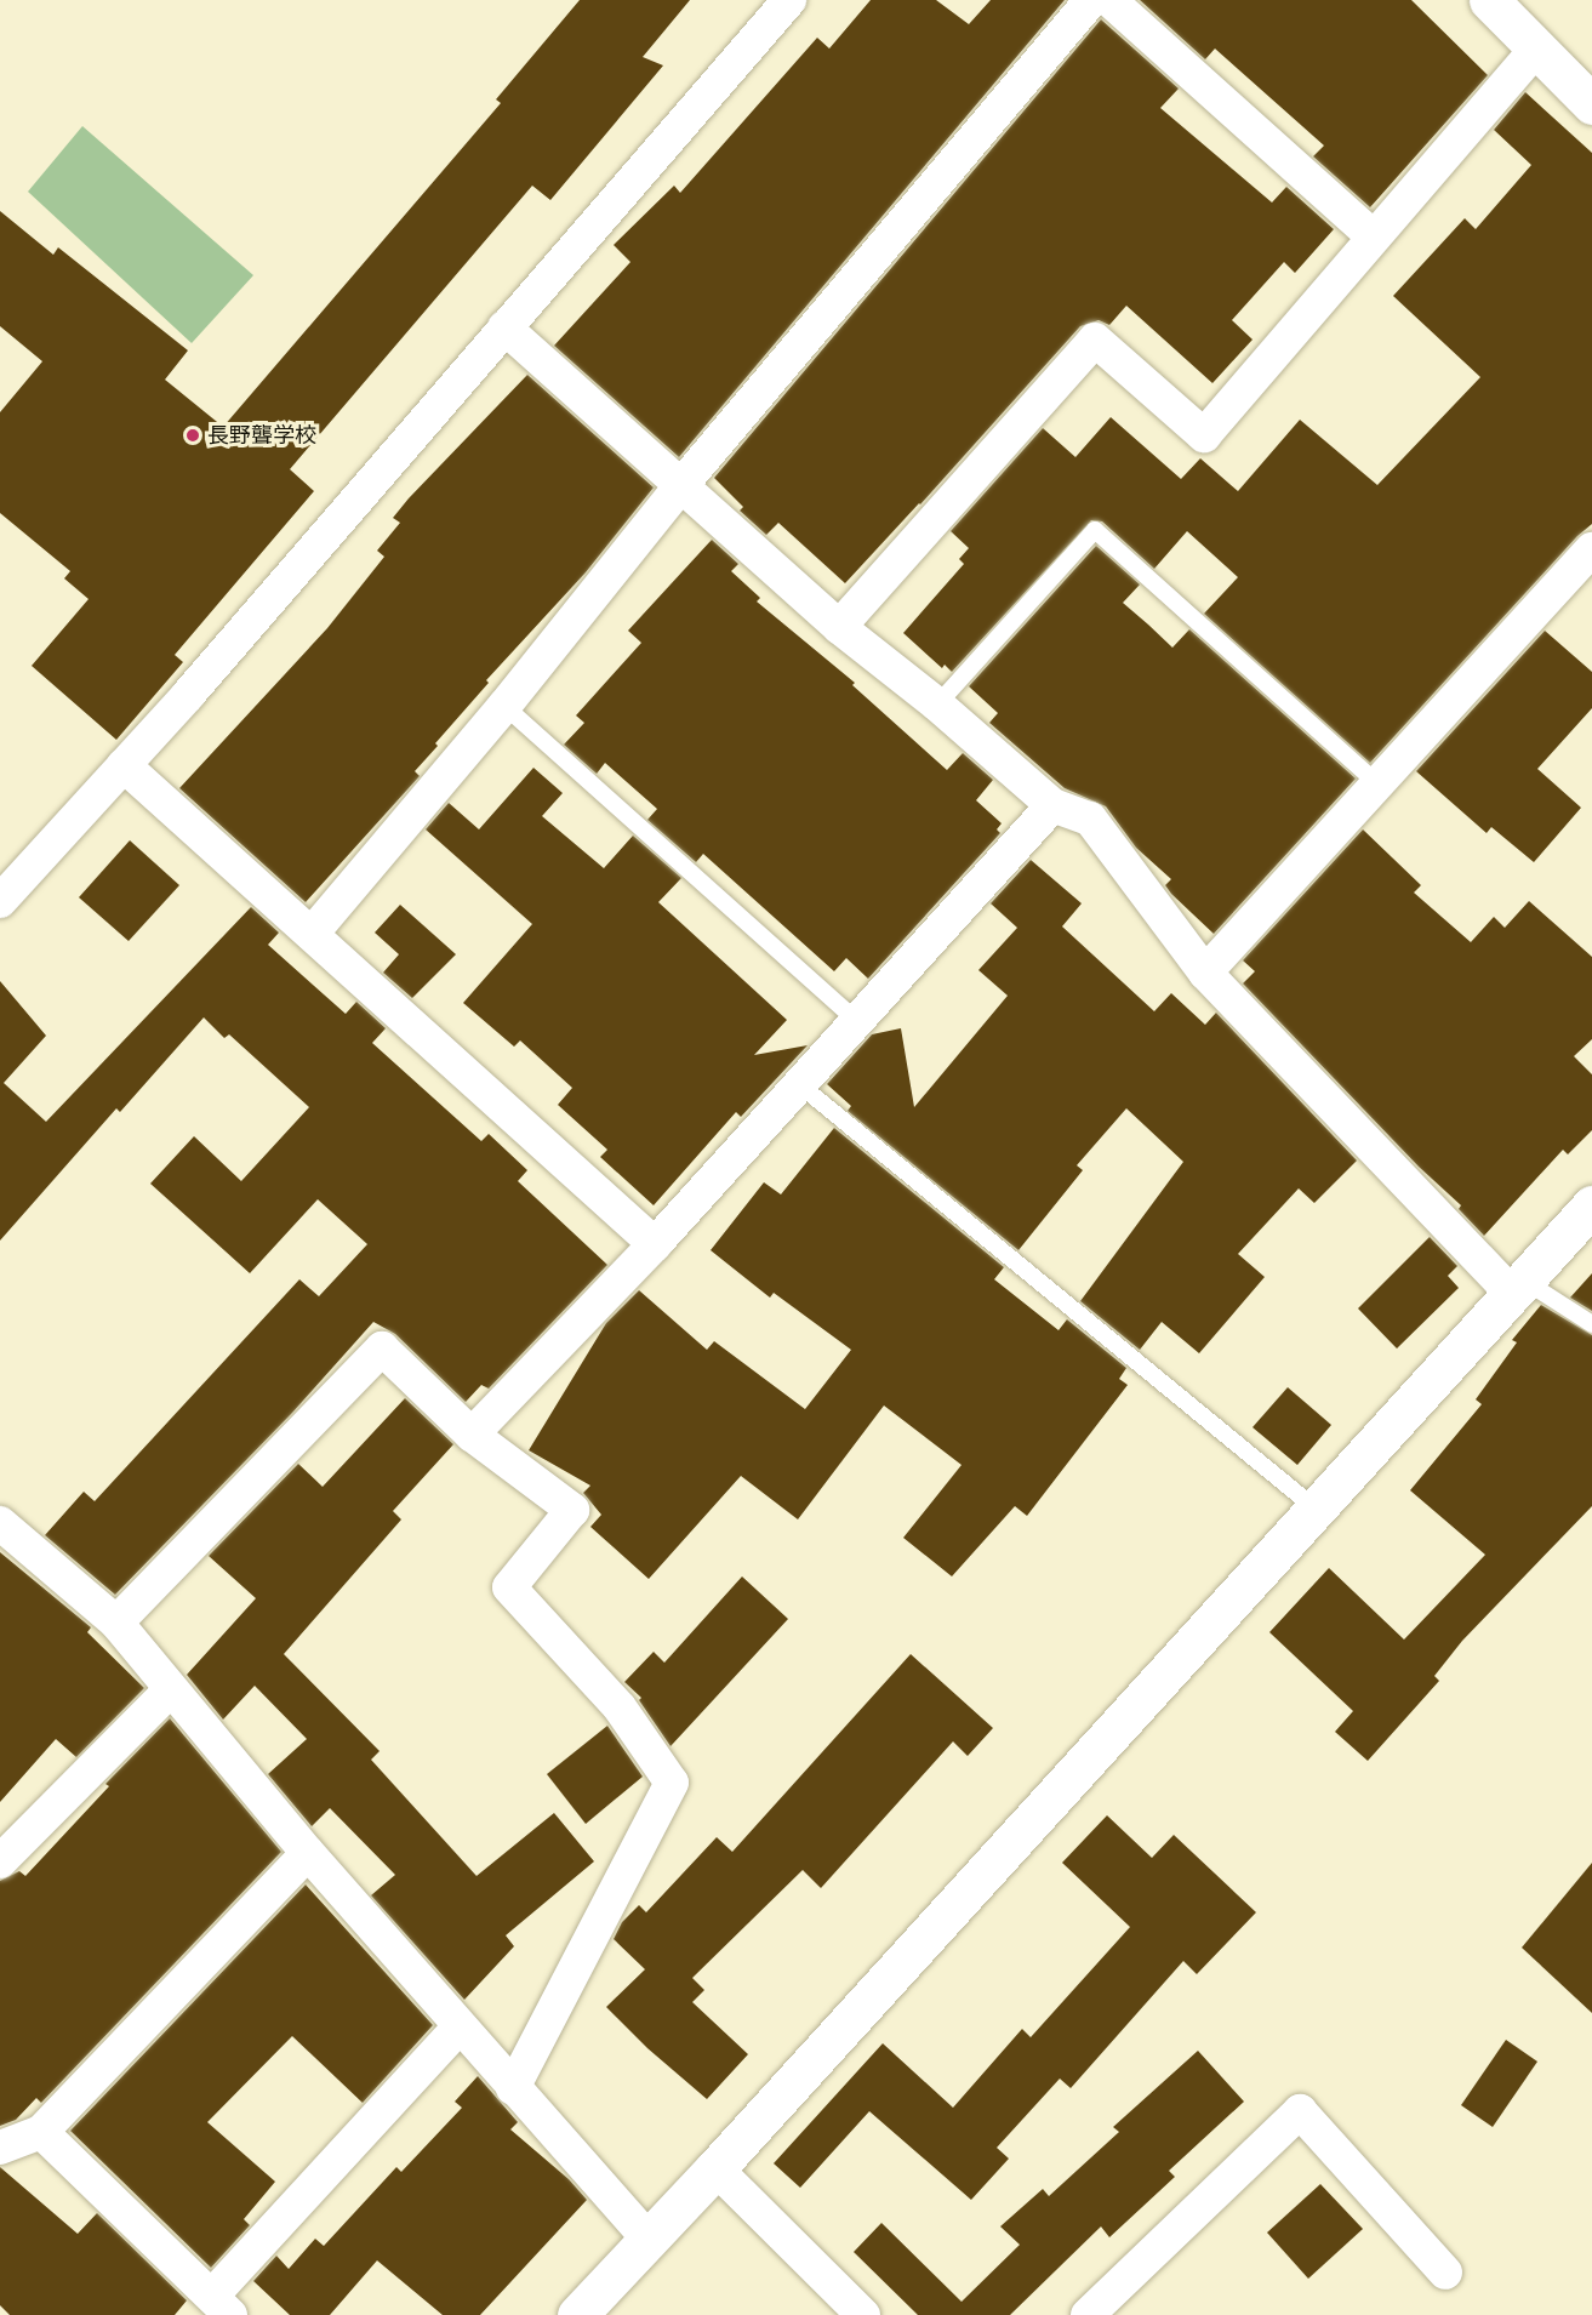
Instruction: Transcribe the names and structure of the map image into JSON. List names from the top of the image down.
{
  "places": ["長野聾学校"]
}
